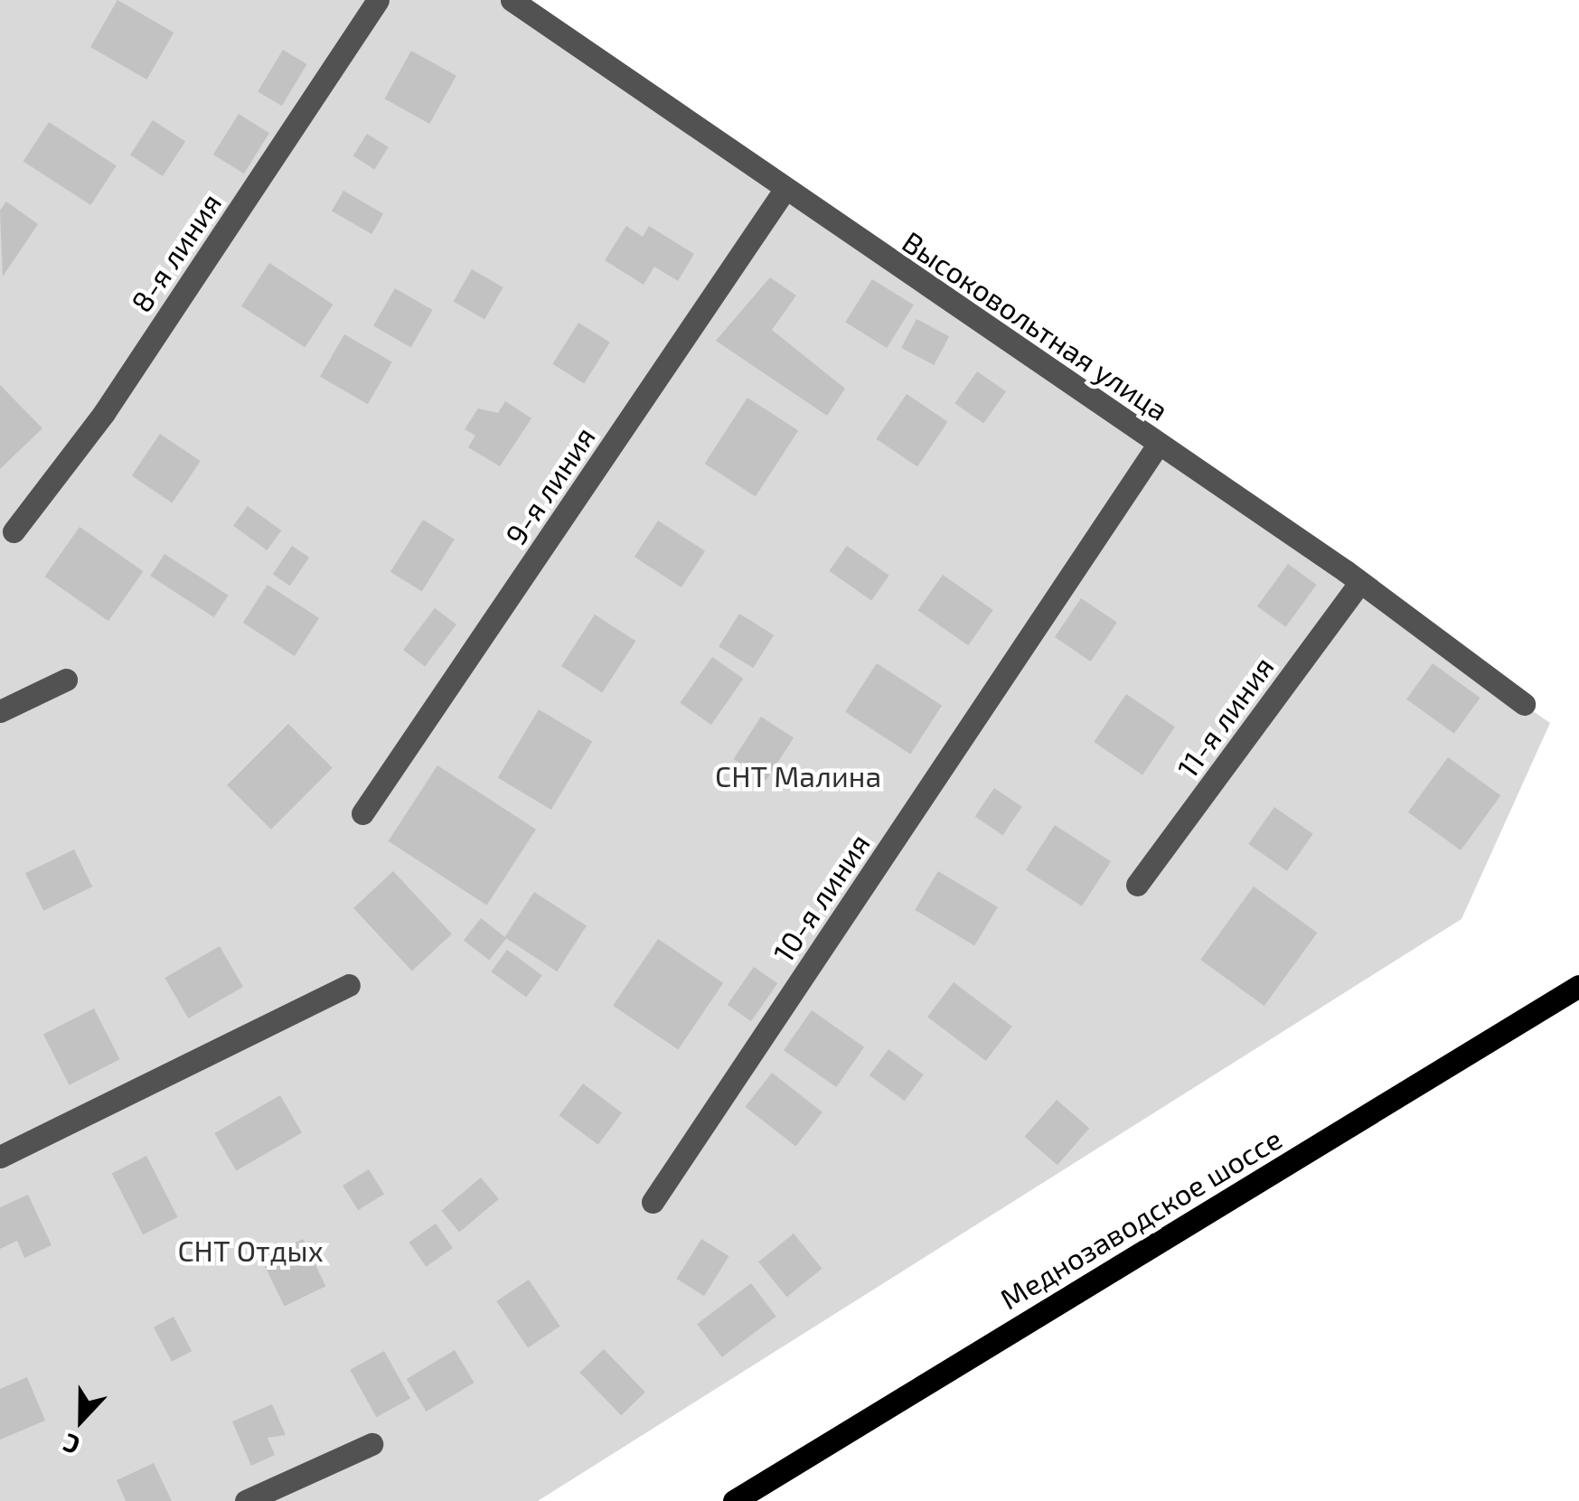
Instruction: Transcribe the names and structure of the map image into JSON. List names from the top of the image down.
{
  "streets": {
    "main road": ["Меднозаводское шоссе"],
    "street": [
      "8-я линия",
      "Высоковольтная улица",
      "9-я линия",
      "11-я линия",
      "10-я линия"
    ]
  },
  "crossings": [
    ["Высоковольтная улица", "9-я линия"],
    ["Высоковольтная улица", "11-я линия"],
    ["Высоковольтная улица", "10-я линия"]
  ],
  "parks": ["СНТ Малина", "СНТ Отдых"],
  "north": "bottom"
}
